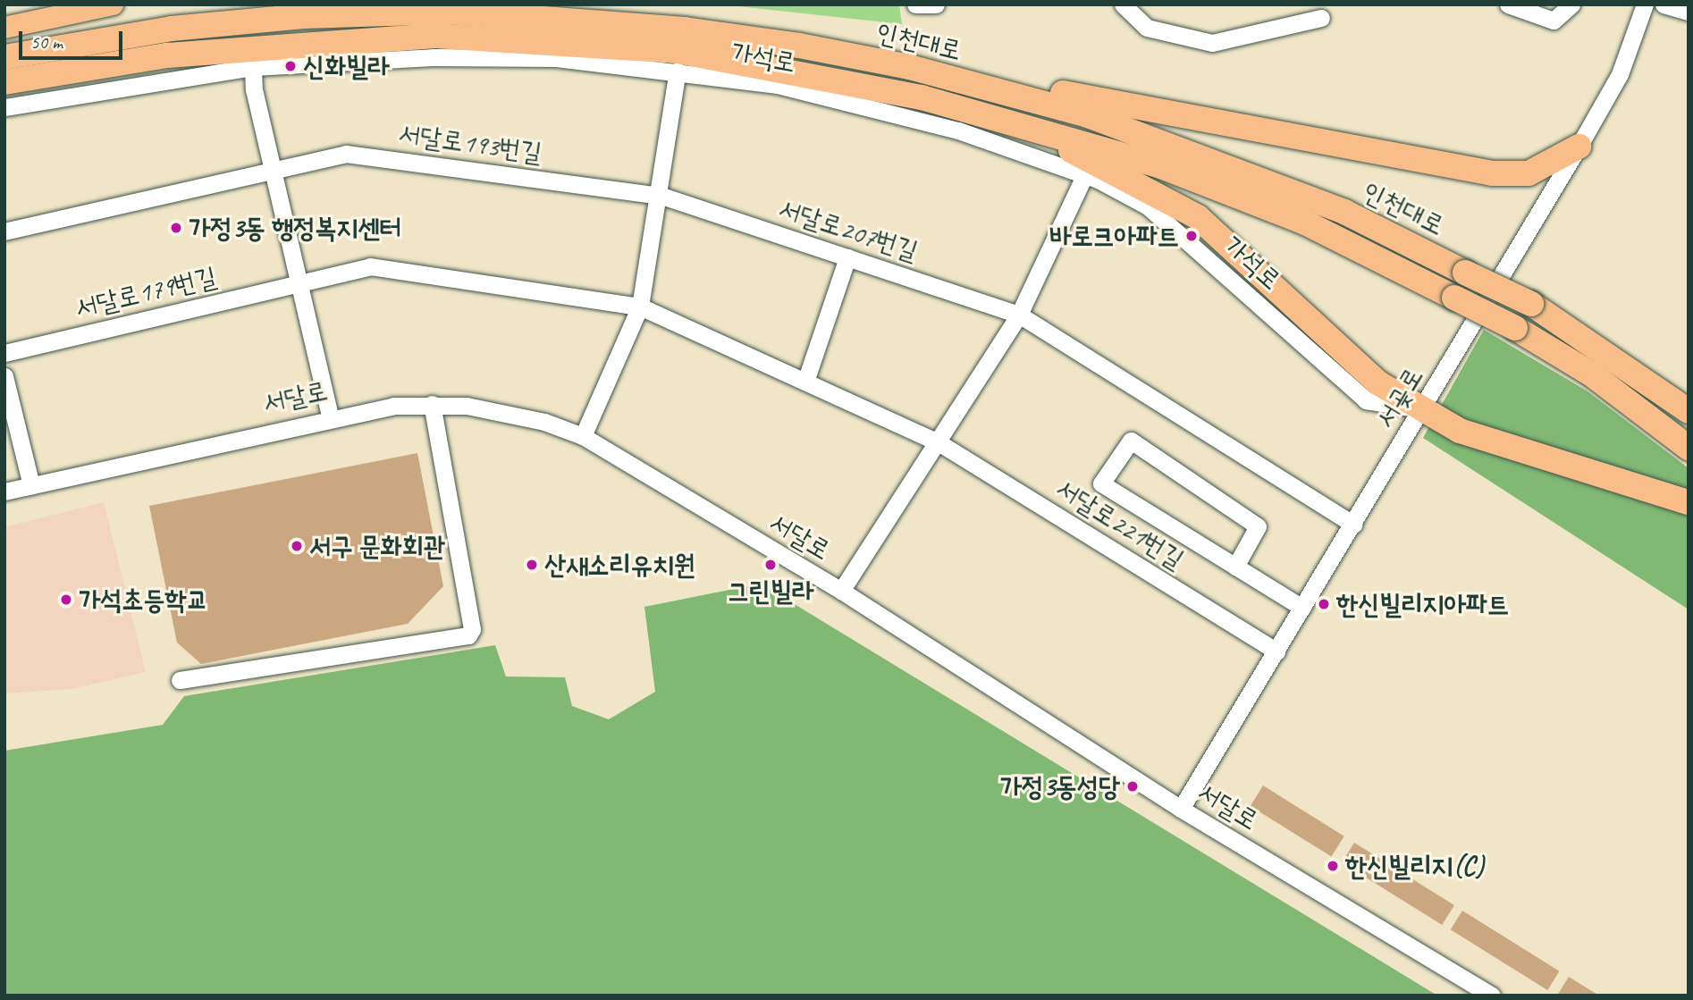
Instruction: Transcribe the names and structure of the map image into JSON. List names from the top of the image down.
{
  "streets": {
    "highway": ["인천대로"],
    "street": [
      "가석로",
      "서달로193번길",
      "서달로207번길",
      "서달로179번길",
      "서달로",
      "서곶로",
      "서달로221번길"
    ]
  },
  "crossings": [
    ["가석로", "서곶로"],
    ["서달로193번길", "서달로207번길"],
    ["서달로", "서곶로"],
    ["서곶로", "서달로221번길"]
  ],
  "places": [
    "신화빌라",
    "가정3동 행정복지센터",
    "바로크아파트",
    "서구 문화회관",
    "산새소리유치원",
    "그린빌라",
    "가석초등학교",
    "한신빌리지아파트",
    "가정3동성당",
    "한신빌리지(C)"
  ],
  "scale_bar": "50 m"
}
